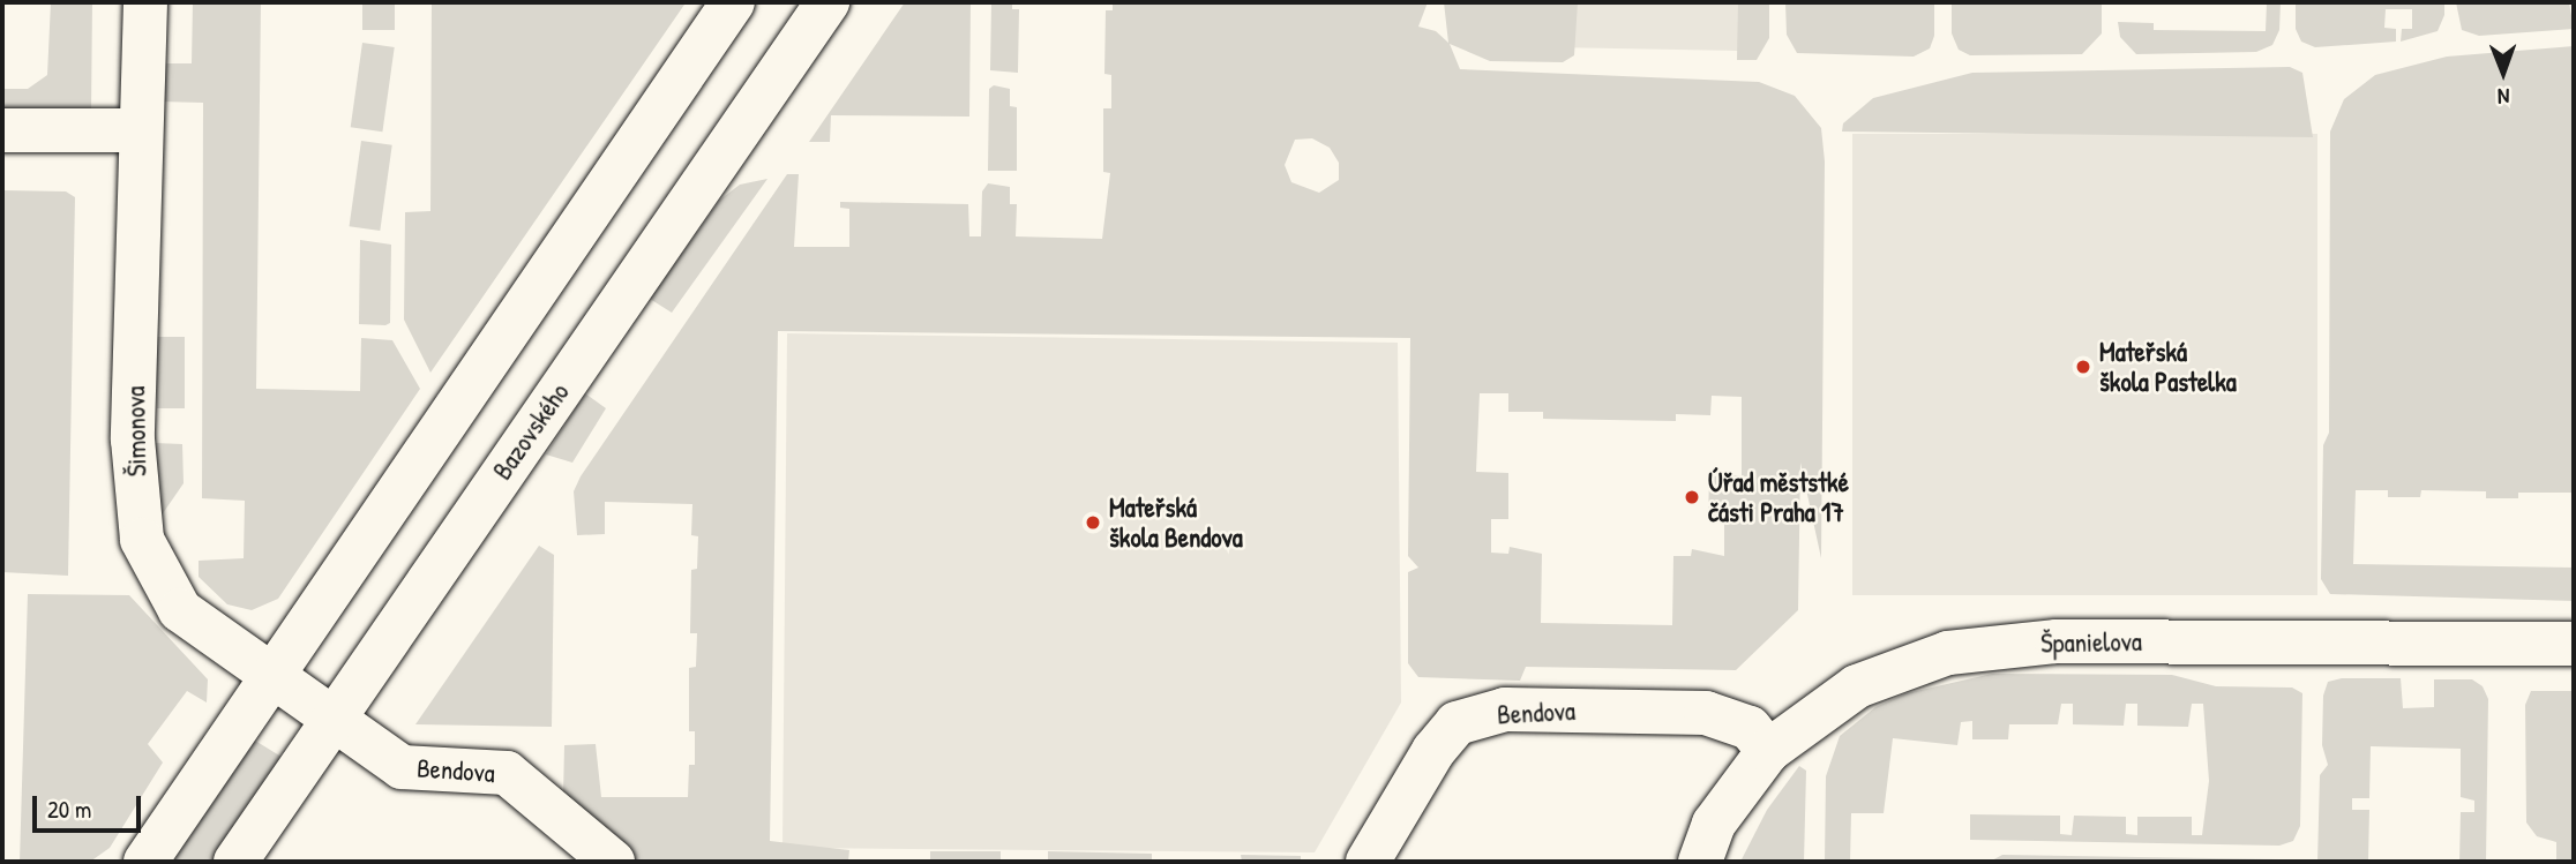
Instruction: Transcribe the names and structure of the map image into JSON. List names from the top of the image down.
{
  "streets": {
    "street": [
      "Šimonova",
      "Bazovského",
      "Španielova",
      "Bendova"
    ]
  },
  "crossings": [
    ["Šimonova", "Bazovského"],
    ["Šimonova", "Bendova"],
    ["Bazovského", "Bendova"],
    ["Španielova", "Bendova"]
  ],
  "places": ["Mateřská škola Pastelka", "Úřad měststké části Praha 17", "Mateřská škola Bendova"],
  "scale_bar": "20 m",
  "north": "bottom"
}
